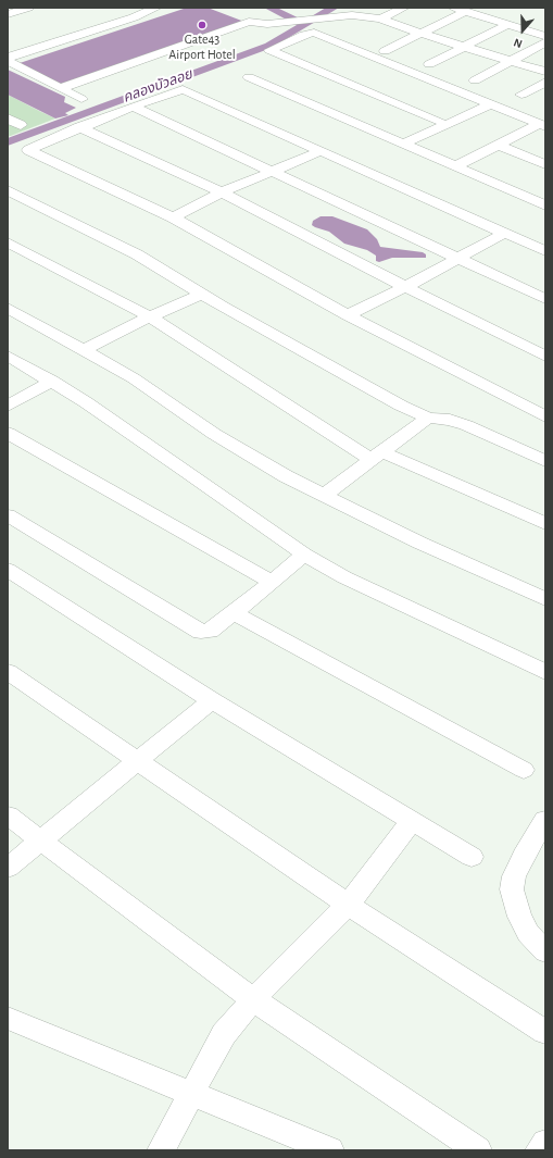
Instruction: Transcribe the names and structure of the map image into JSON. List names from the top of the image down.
{
  "water": ["คลองบัวลอย"],
  "places": ["Gate43 Airport Hotel"],
  "north": "bottom"
}
